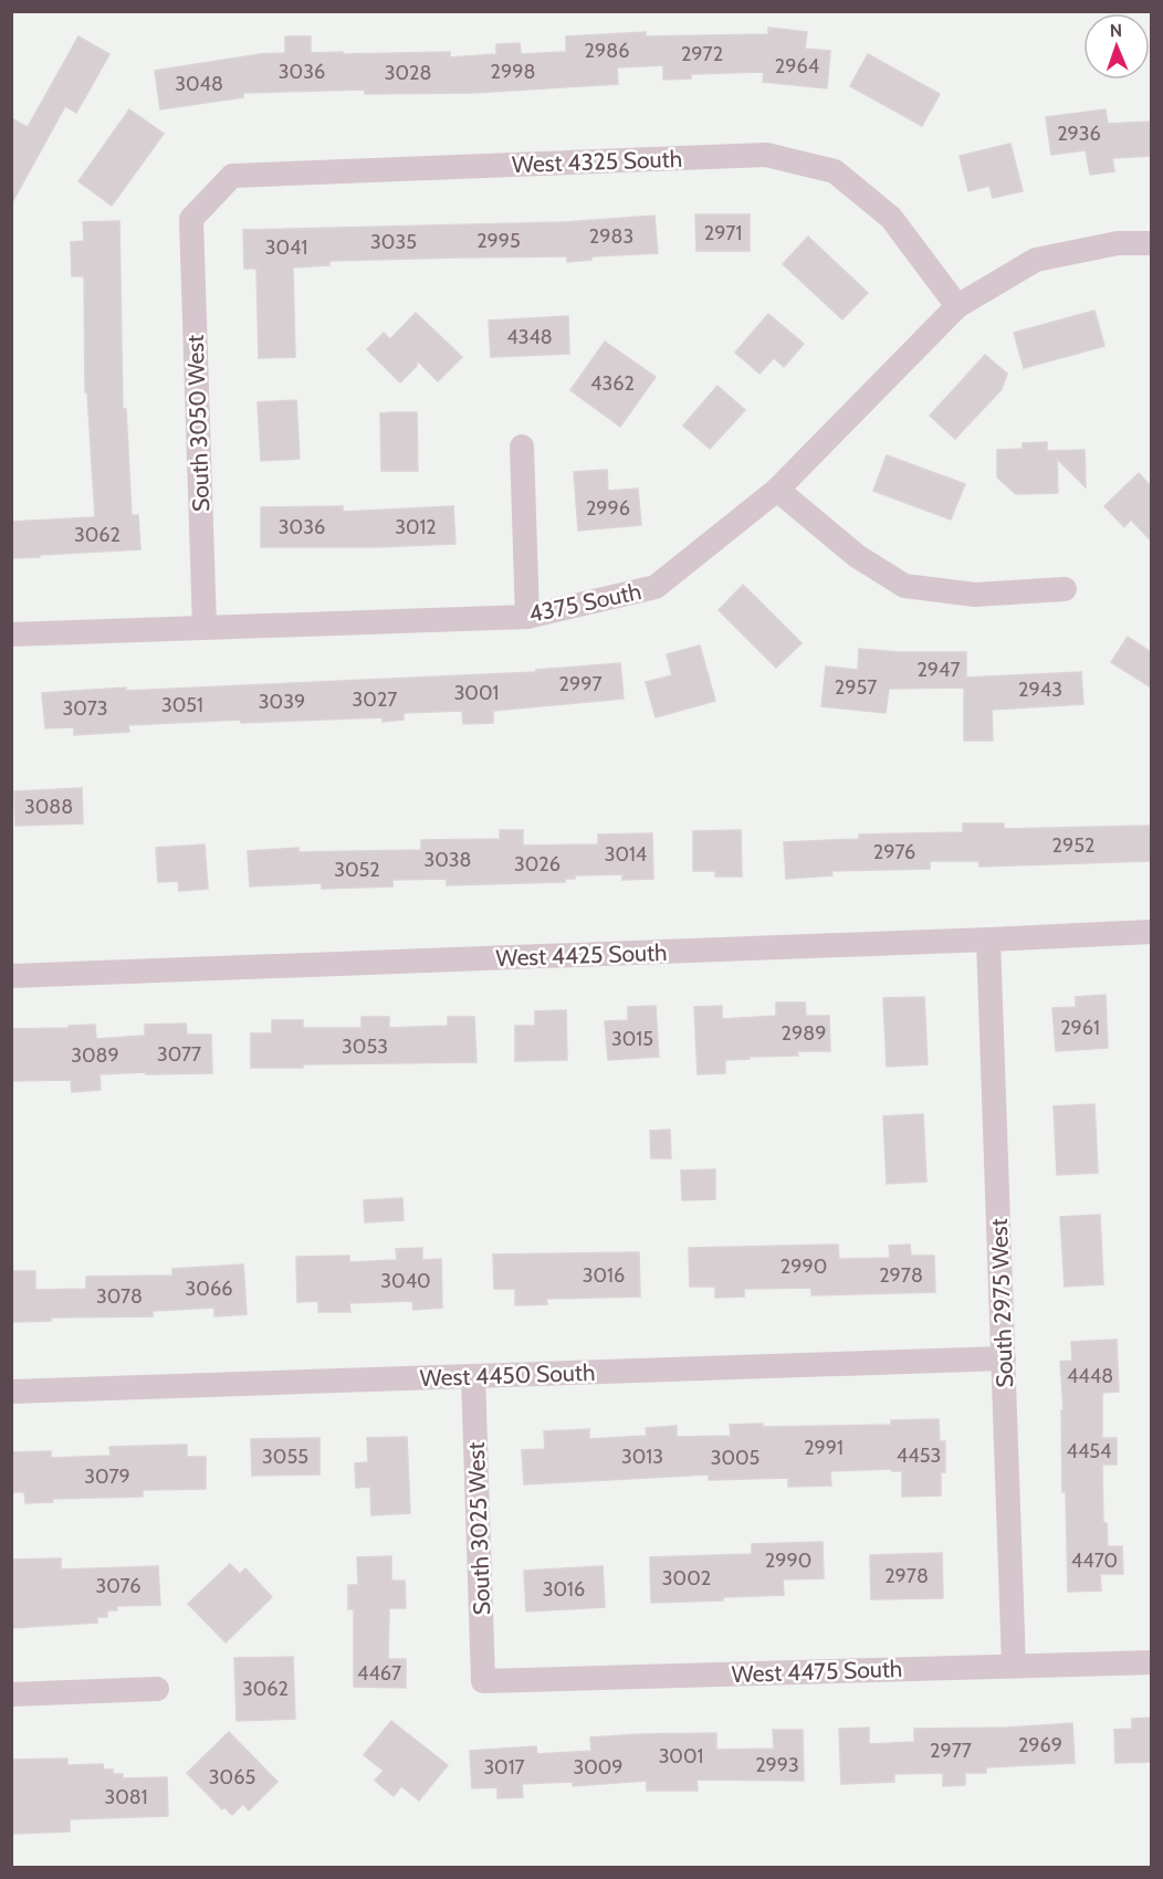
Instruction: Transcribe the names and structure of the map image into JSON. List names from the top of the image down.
{
  "streets": {
    "street": [
      "West 4325 South",
      "South 3050 West",
      "4375 South",
      "West 4425 South",
      "South 2975 West",
      "West 4450 South",
      "South 3025 West",
      "West 4475 South"
    ]
  },
  "crossings": [
    ["West 4325 South", "South 3050 West"],
    ["West 4325 South", "4375 South"],
    ["South 3050 West", "4375 South"],
    ["West 4425 South", "South 2975 West"],
    ["South 2975 West", "West 4450 South"],
    ["South 2975 West", "West 4475 South"],
    ["West 4450 South", "South 3025 West"],
    ["South 3025 West", "West 4475 South"]
  ],
  "house_numbers": [
    "2986",
    "2972",
    "2964",
    "3036",
    "2998",
    "3028",
    "3048",
    "2936",
    "2971",
    "2983",
    "2995",
    "3035",
    "3041",
    "4348",
    "4362",
    "2996",
    "3036",
    "3012",
    "3062",
    "2947",
    "2997",
    "2957",
    "2943",
    "3001",
    "3027",
    "3039",
    "3051",
    "3073",
    "3088",
    "2952",
    "2976",
    "3014",
    "3038",
    "3026",
    "3052",
    "2961",
    "2989",
    "3015",
    "3053",
    "3077",
    "3089",
    "2990",
    "3016",
    "2978",
    "3040",
    "3066",
    "3078",
    "4448",
    "2991",
    "4454",
    "4453",
    "3055",
    "3013",
    "3005",
    "3079",
    "2990",
    "4470",
    "2978",
    "3002",
    "3076",
    "3016",
    "4467",
    "3062",
    "2969",
    "2977",
    "3001",
    "2993",
    "3017",
    "3009",
    "3065",
    "3081"
  ],
  "north": "top"
}
